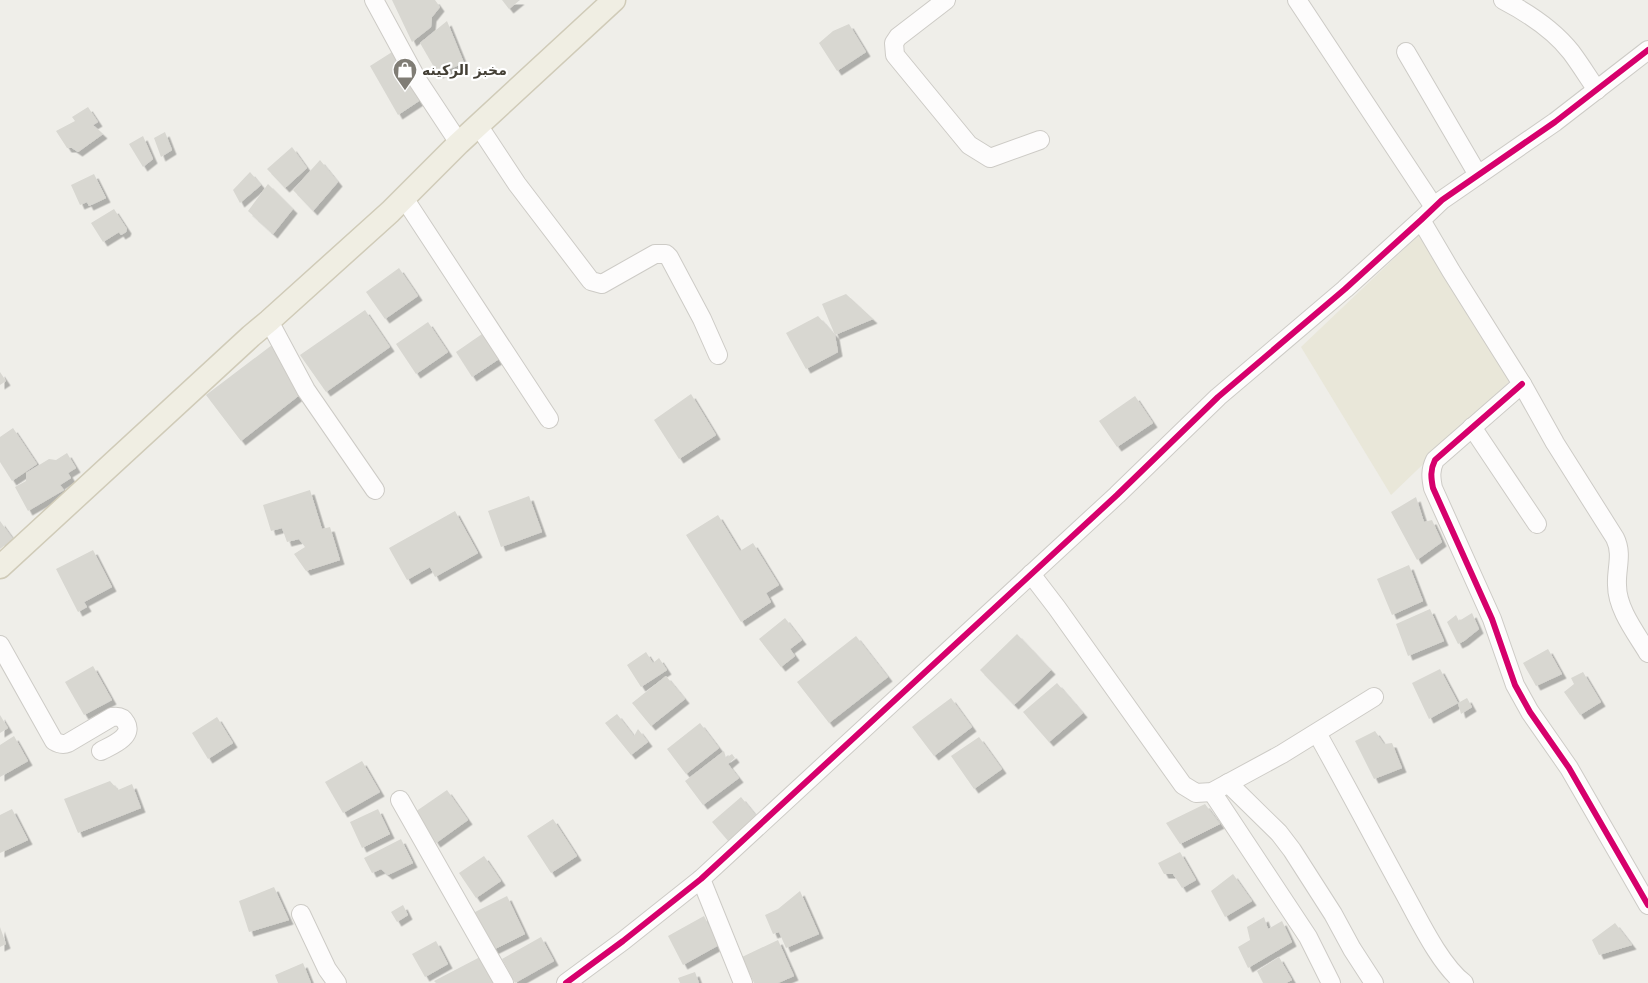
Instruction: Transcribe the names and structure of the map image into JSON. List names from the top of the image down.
{
  "places": {
    "shop": ["مخبز الركينه"]
  }
}
